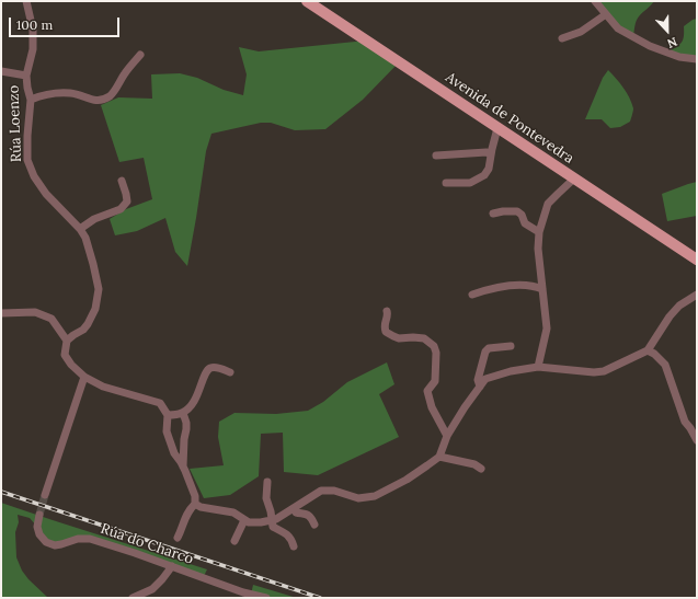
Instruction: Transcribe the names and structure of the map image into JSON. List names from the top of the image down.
{
  "streets": {
    "main road": ["Avenida de Pontevedra"],
    "street": ["Rúa Loenzo", "Rúa do Charco"]
  },
  "scale_bar": "100 m",
  "north": "bottom"
}
